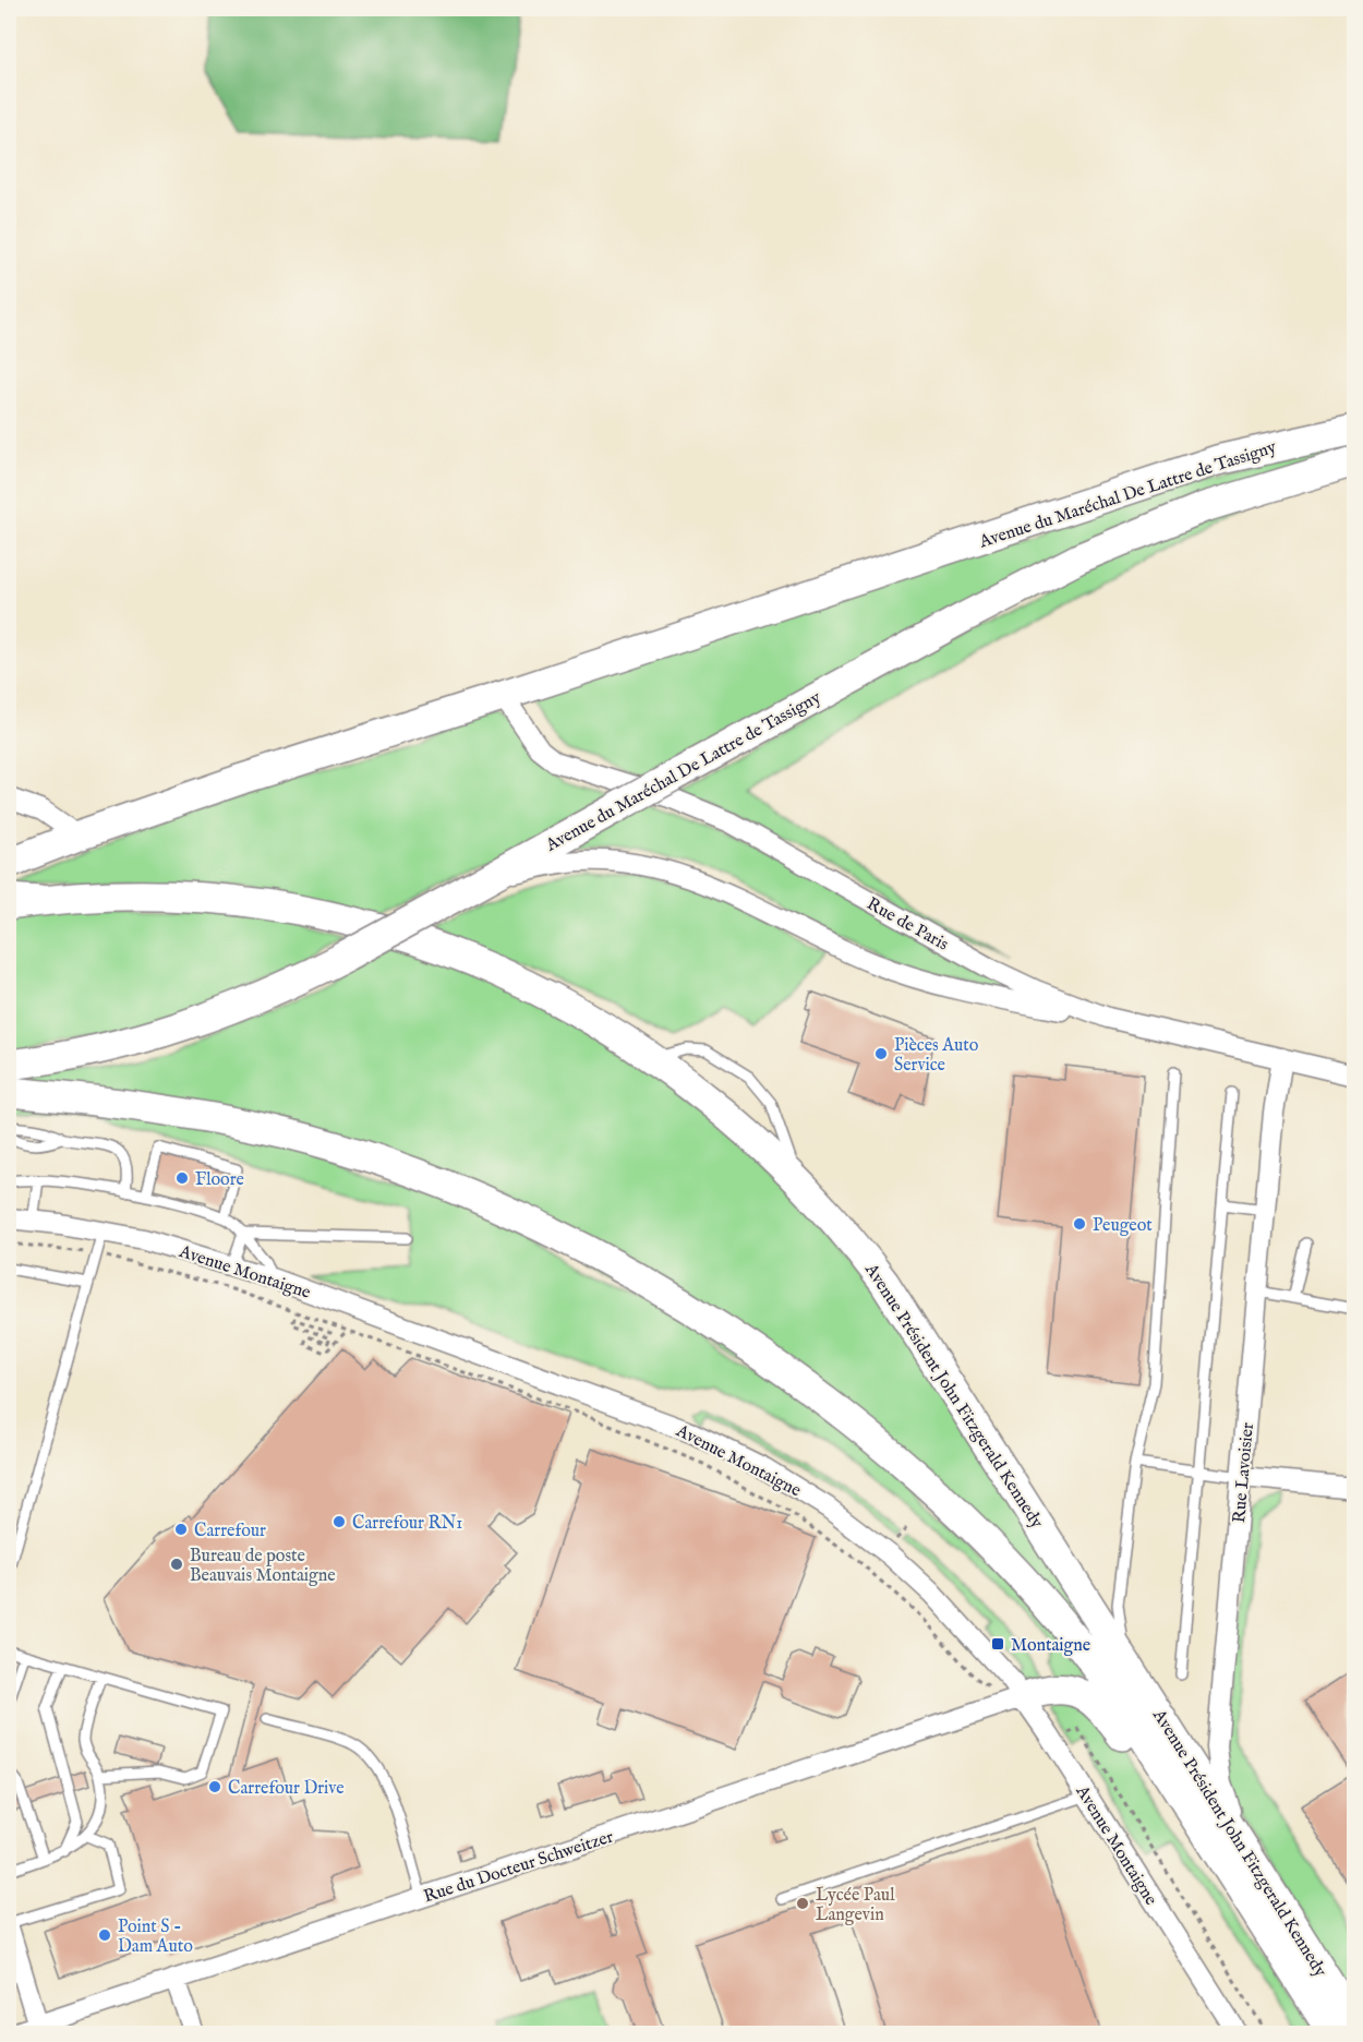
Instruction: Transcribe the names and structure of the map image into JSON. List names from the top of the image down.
{
  "streets": {
    "main road": ["Avenue du Maréchal De Lattre de Tassigny", "Avenue Président John Fitzgerald Kennedy"],
    "street": [
      "Rue de Paris",
      "Avenue Montaigne",
      "Rue Lavoisier",
      "Rue du Docteur Schweitzer"
    ]
  },
  "crossings": [
    ["Avenue du Maréchal De Lattre de Tassigny", "Rue de Paris"],
    ["Rue de Paris", "Rue Lavoisier"],
    ["Avenue Montaigne", "Rue du Docteur Schweitzer"],
    ["Avenue Président John Fitzgerald Kennedy", "Rue Lavoisier"]
  ],
  "places": {
    "other": [
      "Pièces Auto Service",
      "Floore",
      "Peugeot",
      "Carrefour RN1",
      "Carrefour",
      "Bureau de poste Beauvais Montaigne",
      "Carrefour Drive",
      "Lycée Paul Langevin",
      "Point S - Dam Auto"
    ],
    "transit": ["Montaigne"]
  }
}
